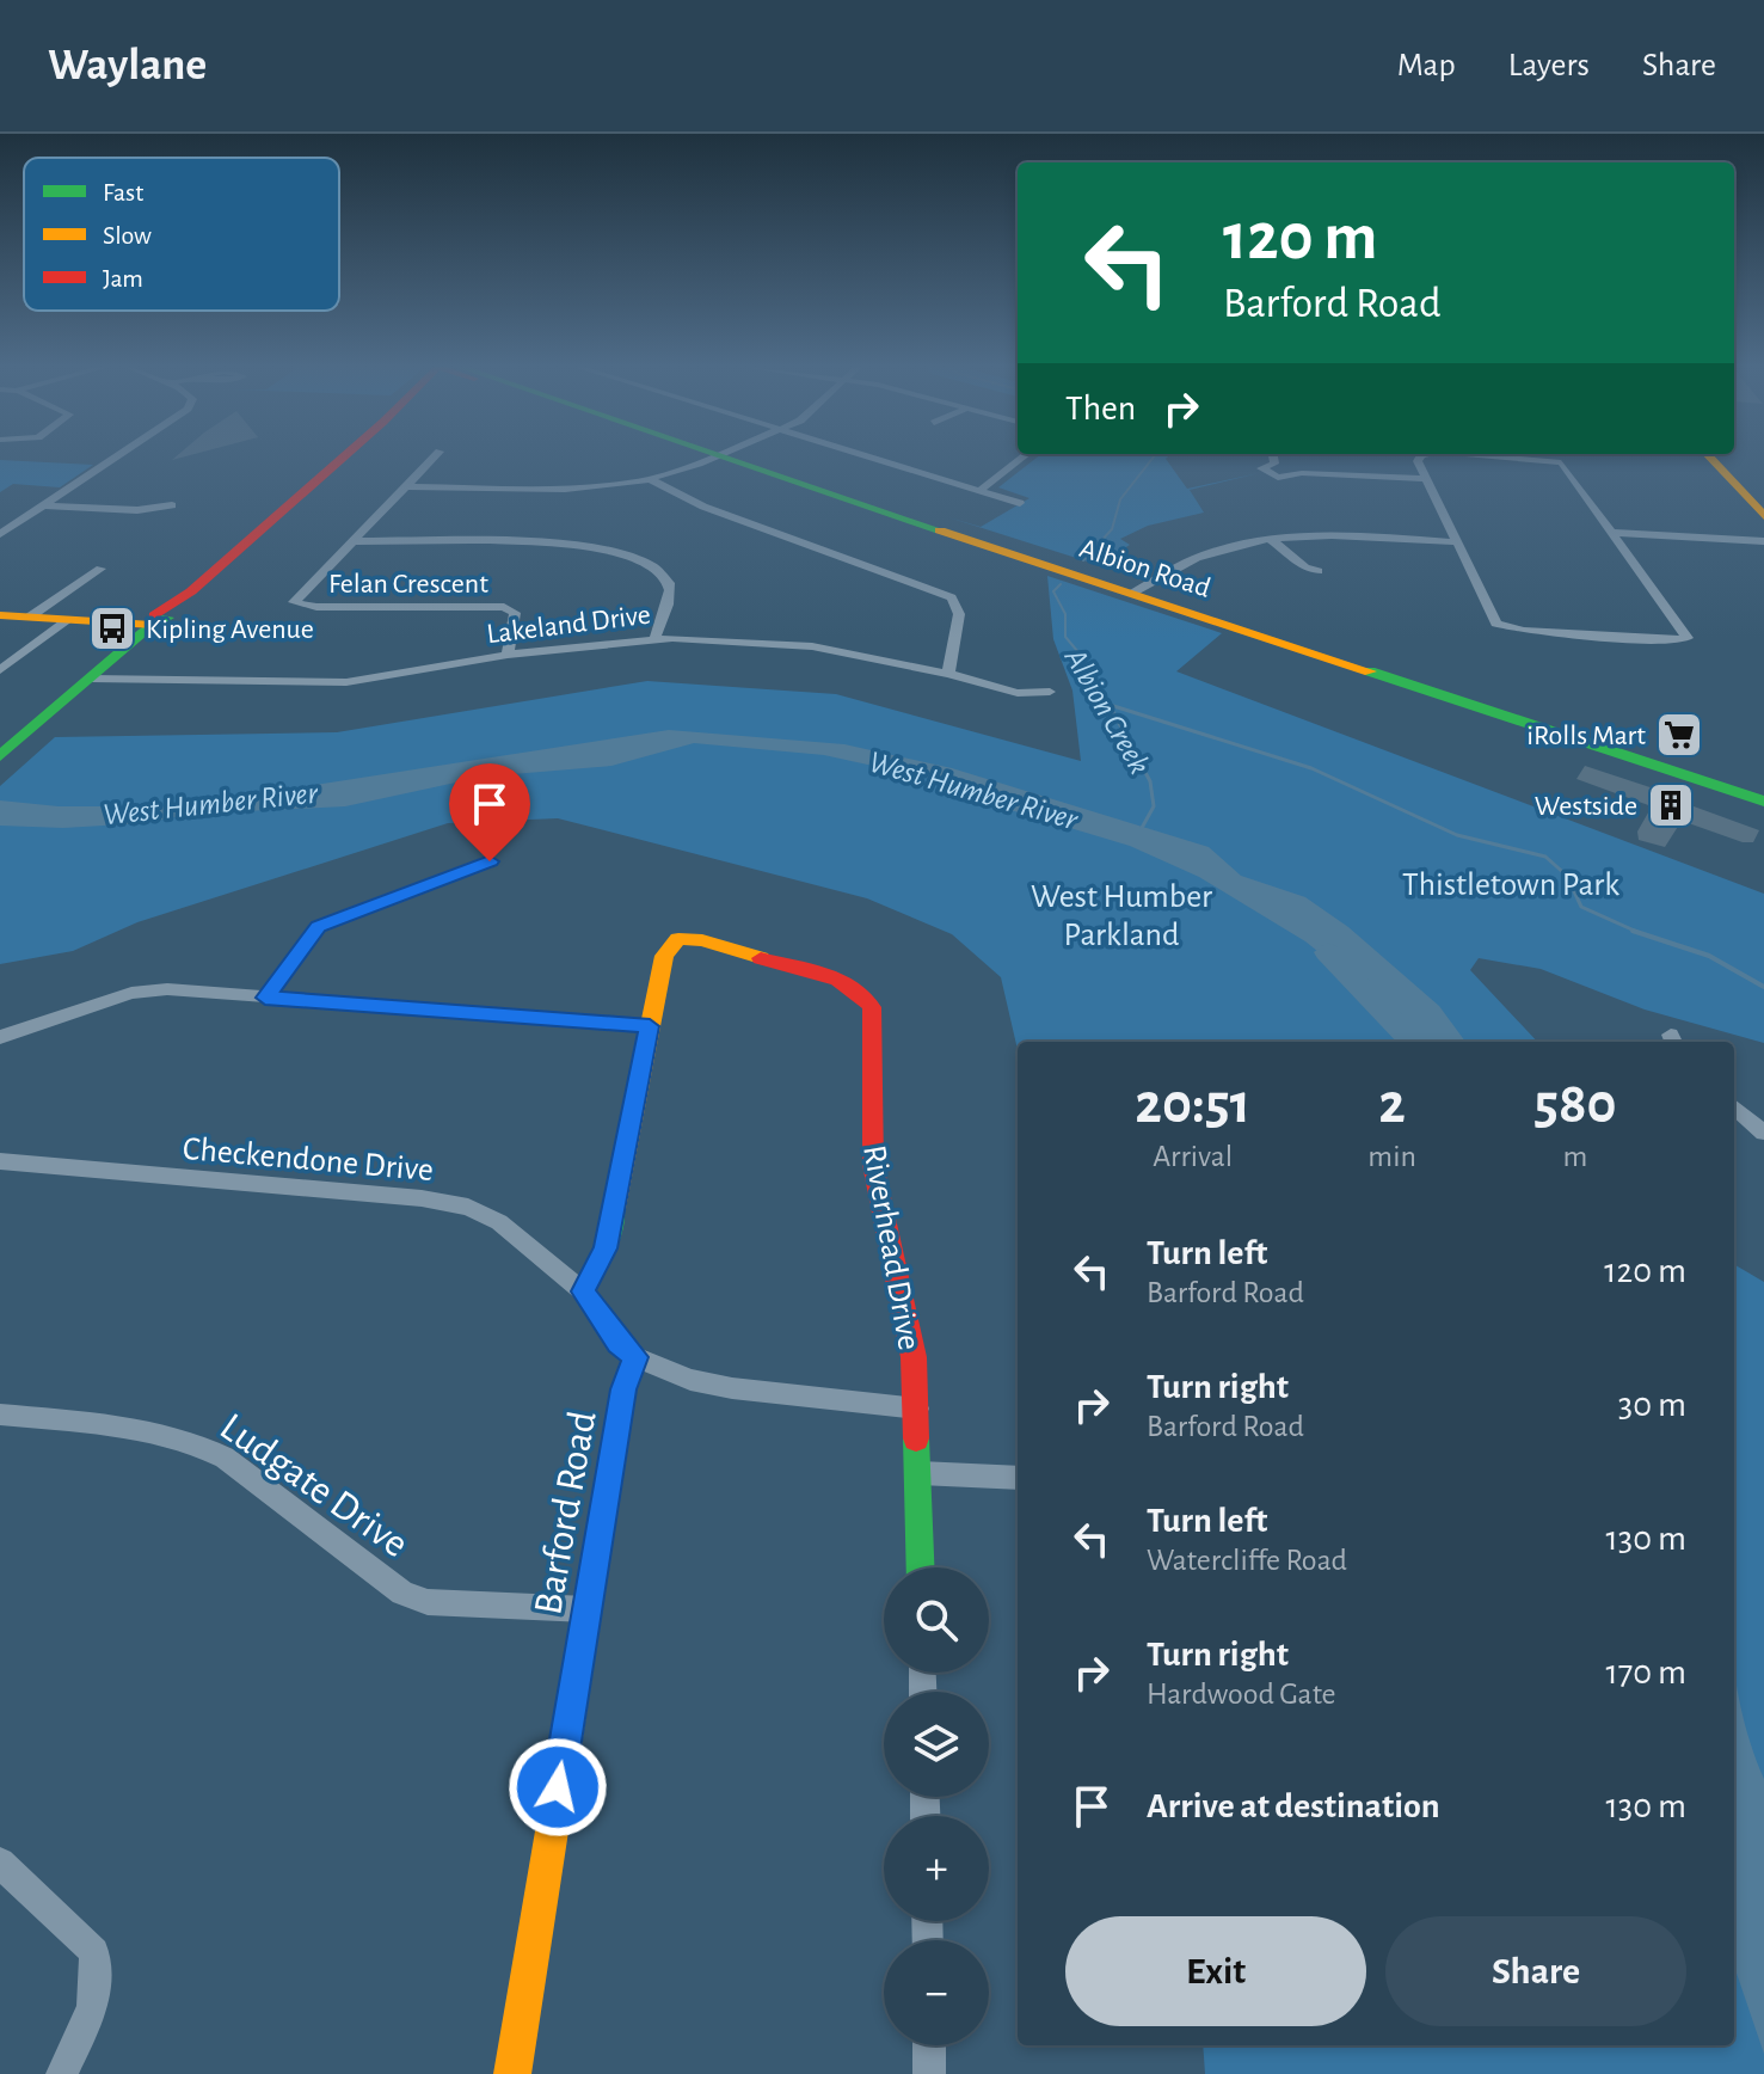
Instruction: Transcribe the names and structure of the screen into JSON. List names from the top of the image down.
{
  "streets": {
    "main road": ["Albion Road", "Riverhead Drive", "Barford Road"],
    "street": [
      "Felan Crescent",
      "Lakeland Drive",
      "Checkendone Drive",
      "Ludgate Drive"
    ]
  },
  "crossings": [
    ["Felan Crescent", "Lakeland Drive"],
    ["Ludgate Drive", "Barford Road"]
  ],
  "water": ["Albion Creek", "West Humber River"],
  "parks": ["Thistletown Park", "West Humber Parkland"],
  "places": {
    "bus stop": ["Kipling Avenue"],
    "supermarket": ["iRolls Mart"],
    "building": ["Westside"]
  },
  "legend": ["Fast", "Slow", "Jam"],
  "page": {
    "header": "Waylane",
    "nav": ["Map", "Layers", "Share"],
    "turn": ["120 m", "Barford Road"],
    "then": "Then",
    "eta": [
      "20:51",
      "Arrival",
      "2",
      "min",
      "580",
      "m"
    ],
    "list": [
      {
        "name": "Turn left",
        "note": "Barford Road",
        "value": "120 m"
      },
      {
        "name": "Turn right",
        "note": "Barford Road",
        "value": "30 m"
      },
      {
        "name": "Turn left",
        "note": "Watercliffe Road",
        "value": "130 m"
      },
      {
        "name": "Turn right",
        "note": "Hardwood Gate",
        "value": "170 m"
      },
      {
        "name": "Arrive at destination",
        "value": "130 m"
      }
    ],
    "map_buttons": ["+", "−"],
    "buttons": ["Exit", "Share"]
  }
}
